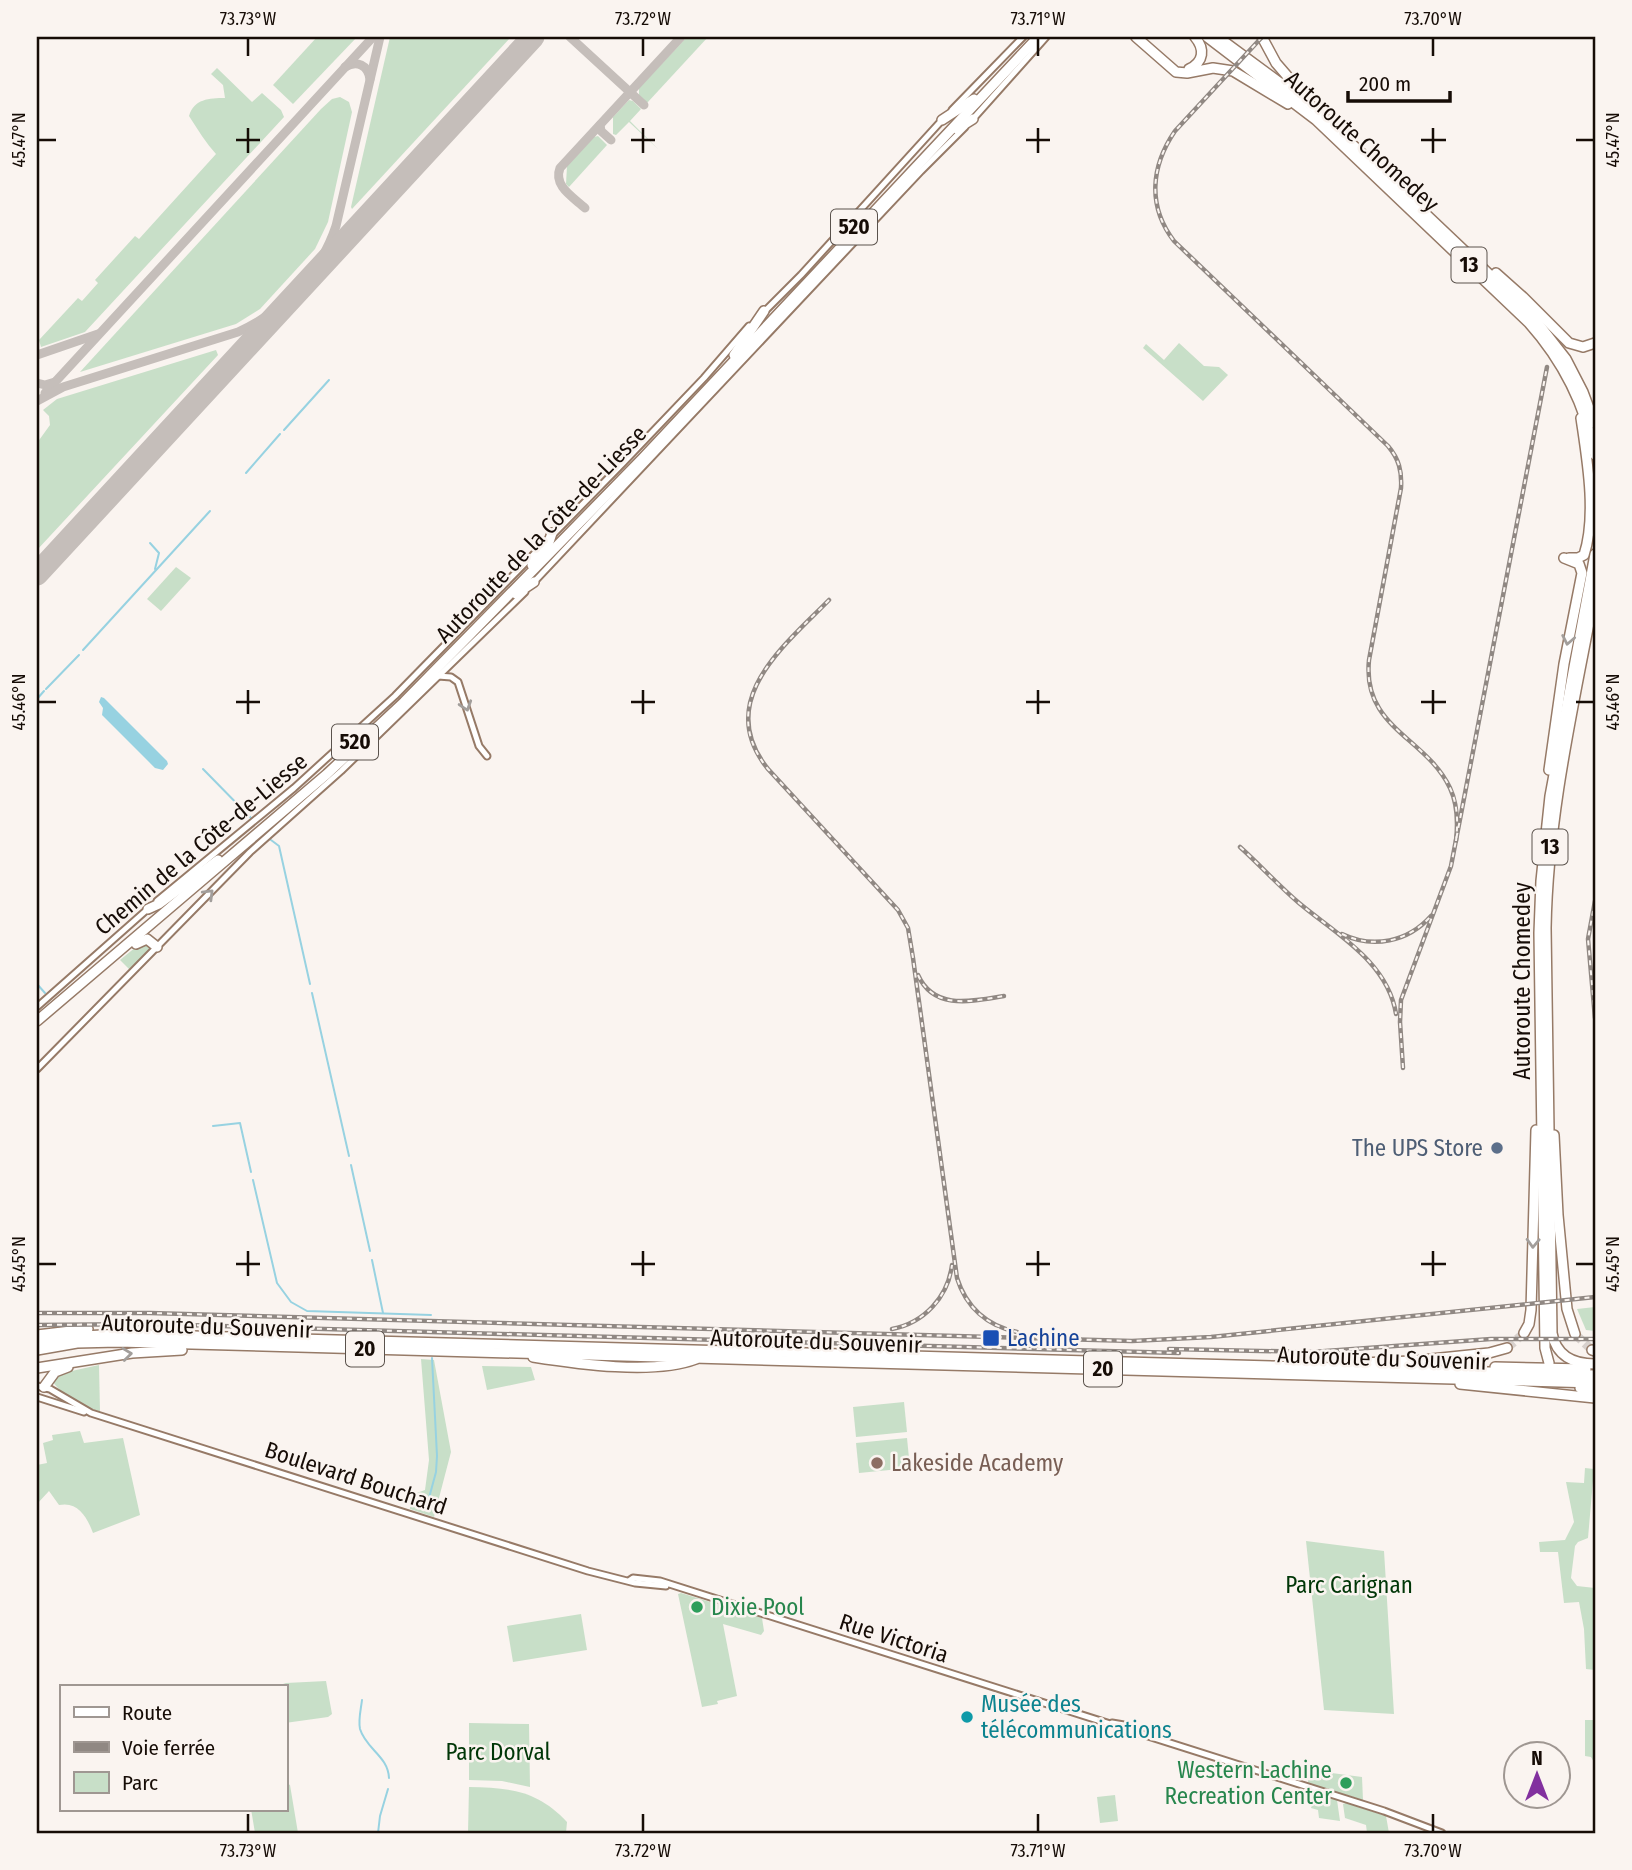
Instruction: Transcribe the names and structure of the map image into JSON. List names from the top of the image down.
{
  "streets": {
    "highway": [
      "Autoroute Chomedey",
      "520",
      "13",
      "Autoroute de la Côte-de-Liesse",
      "Autoroute du Souvenir",
      "20"
    ],
    "main road": ["Chemin de la Côte-de-Liesse", "Boulevard Bouchard", "Rue Victoria"]
  },
  "crossings": [
    ["Autoroute de la Côte-de-Liesse", "Chemin de la Côte-de-Liesse"],
    ["Boulevard Bouchard", "Rue Victoria"]
  ],
  "parks": ["Parc Carignan", "Parc Dorval"],
  "places": {
    "other": [
      "The UPS Store",
      "Lakeside Academy",
      "Dixie Pool",
      "Musée des télécommunications",
      "Western Lachine Recreation Center"
    ],
    "transit": ["Lachine"]
  },
  "legend": ["Route", "Voie ferrée", "Parc"],
  "scale_bar": "200 m",
  "north": "top",
  "coordinates": [
    "73.73°W",
    "73.72°W",
    "73.71°W",
    "73.70°W",
    "45.47°N",
    "45.46°N",
    "45.45°N"
  ]
}
